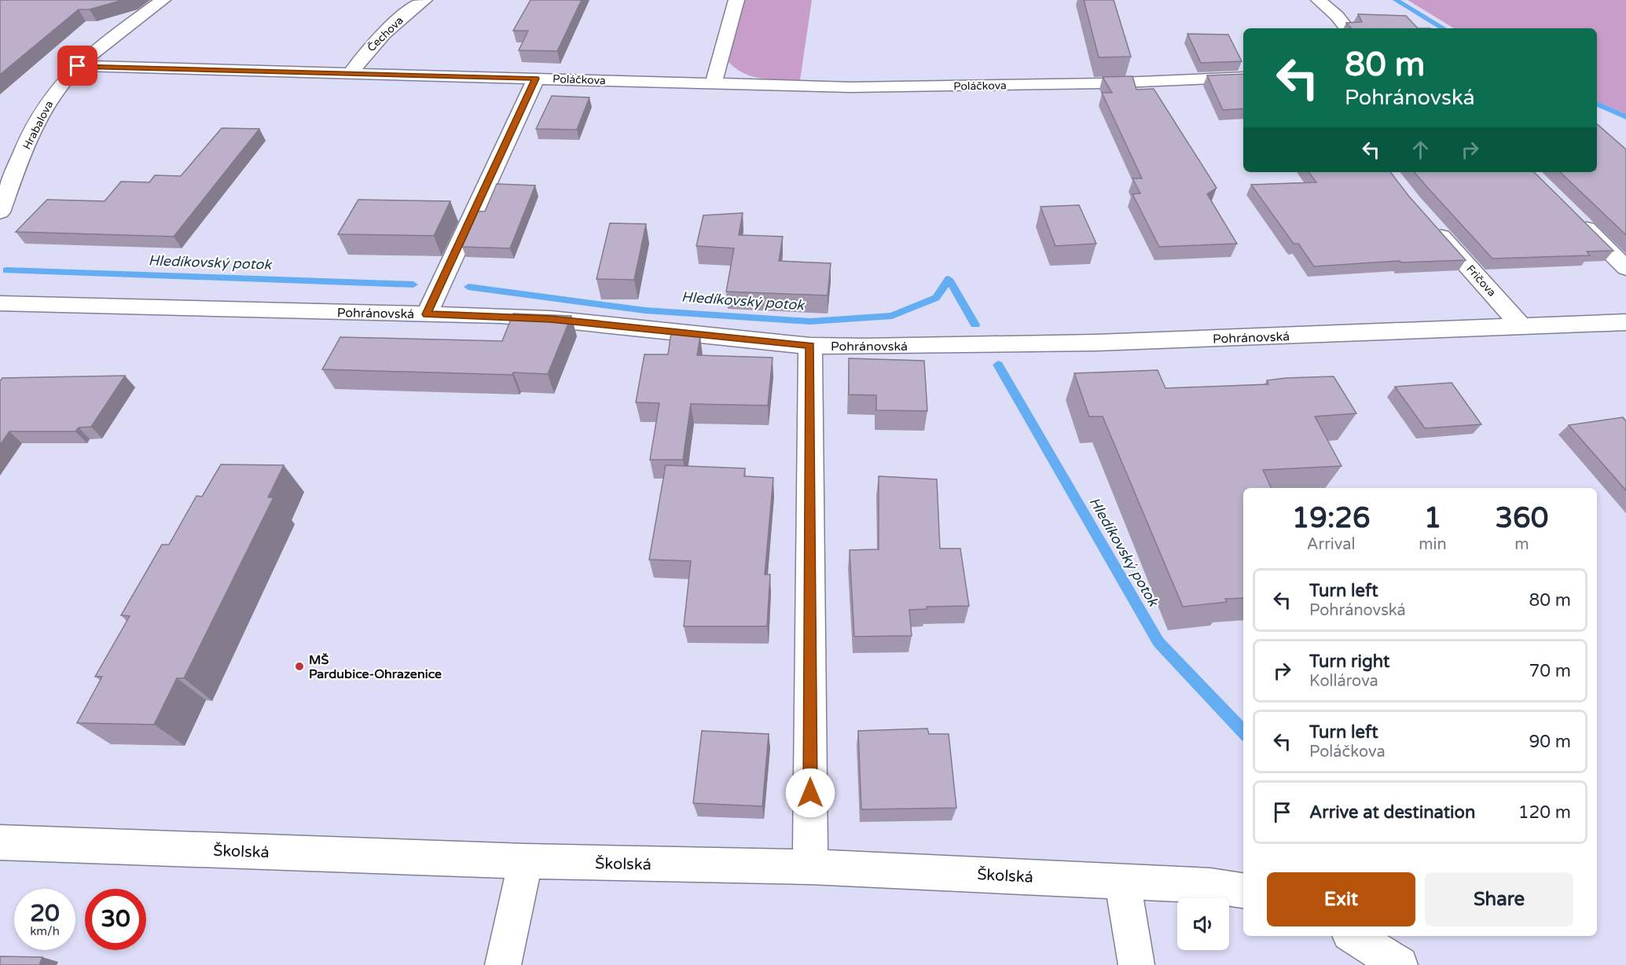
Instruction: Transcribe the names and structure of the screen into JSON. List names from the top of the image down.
{
  "streets": {
    "street": [
      "Čechova",
      "Poláčkova",
      "Hrabalova",
      "Fričova",
      "Pohránovská",
      "Školská"
    ]
  },
  "crossings": [
    ["Čechova", "Poláčkova"],
    ["Poláčkova", "Hrabalova"],
    ["Fričova", "Pohránovská"]
  ],
  "water": ["Hledíkovský potok"],
  "places": ["MŠ Pardubice-Ohrazenice"],
  "page": {
    "turn": ["80 m", "Pohránovská"],
    "eta": [
      "19:26",
      "Arrival",
      "1",
      "min",
      "360",
      "m"
    ],
    "list": [
      {
        "name": "Turn left",
        "note": "Pohránovská",
        "value": "80 m"
      },
      {
        "name": "Turn right",
        "note": "Kollárova",
        "value": "70 m"
      },
      {
        "name": "Turn left",
        "note": "Poláčkova",
        "value": "90 m"
      },
      {
        "name": "Arrive at destination",
        "value": "120 m"
      }
    ],
    "buttons": ["Exit", "Share"],
    "speed": "20 km/h",
    "limit": "30"
  }
}
